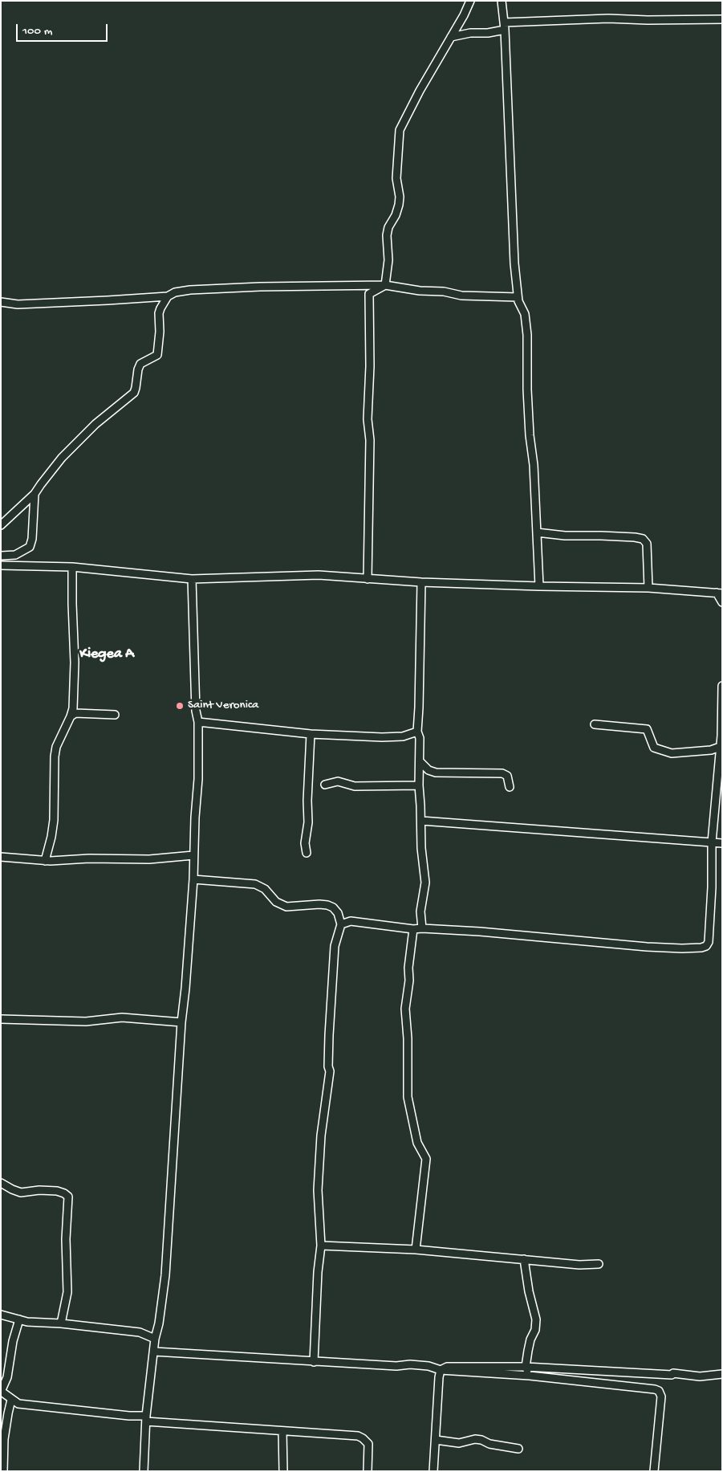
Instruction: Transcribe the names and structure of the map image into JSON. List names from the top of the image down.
{
  "districts": ["Kiegea A"],
  "places": ["Saint Veronica"],
  "scale_bar": "100 m"
}
